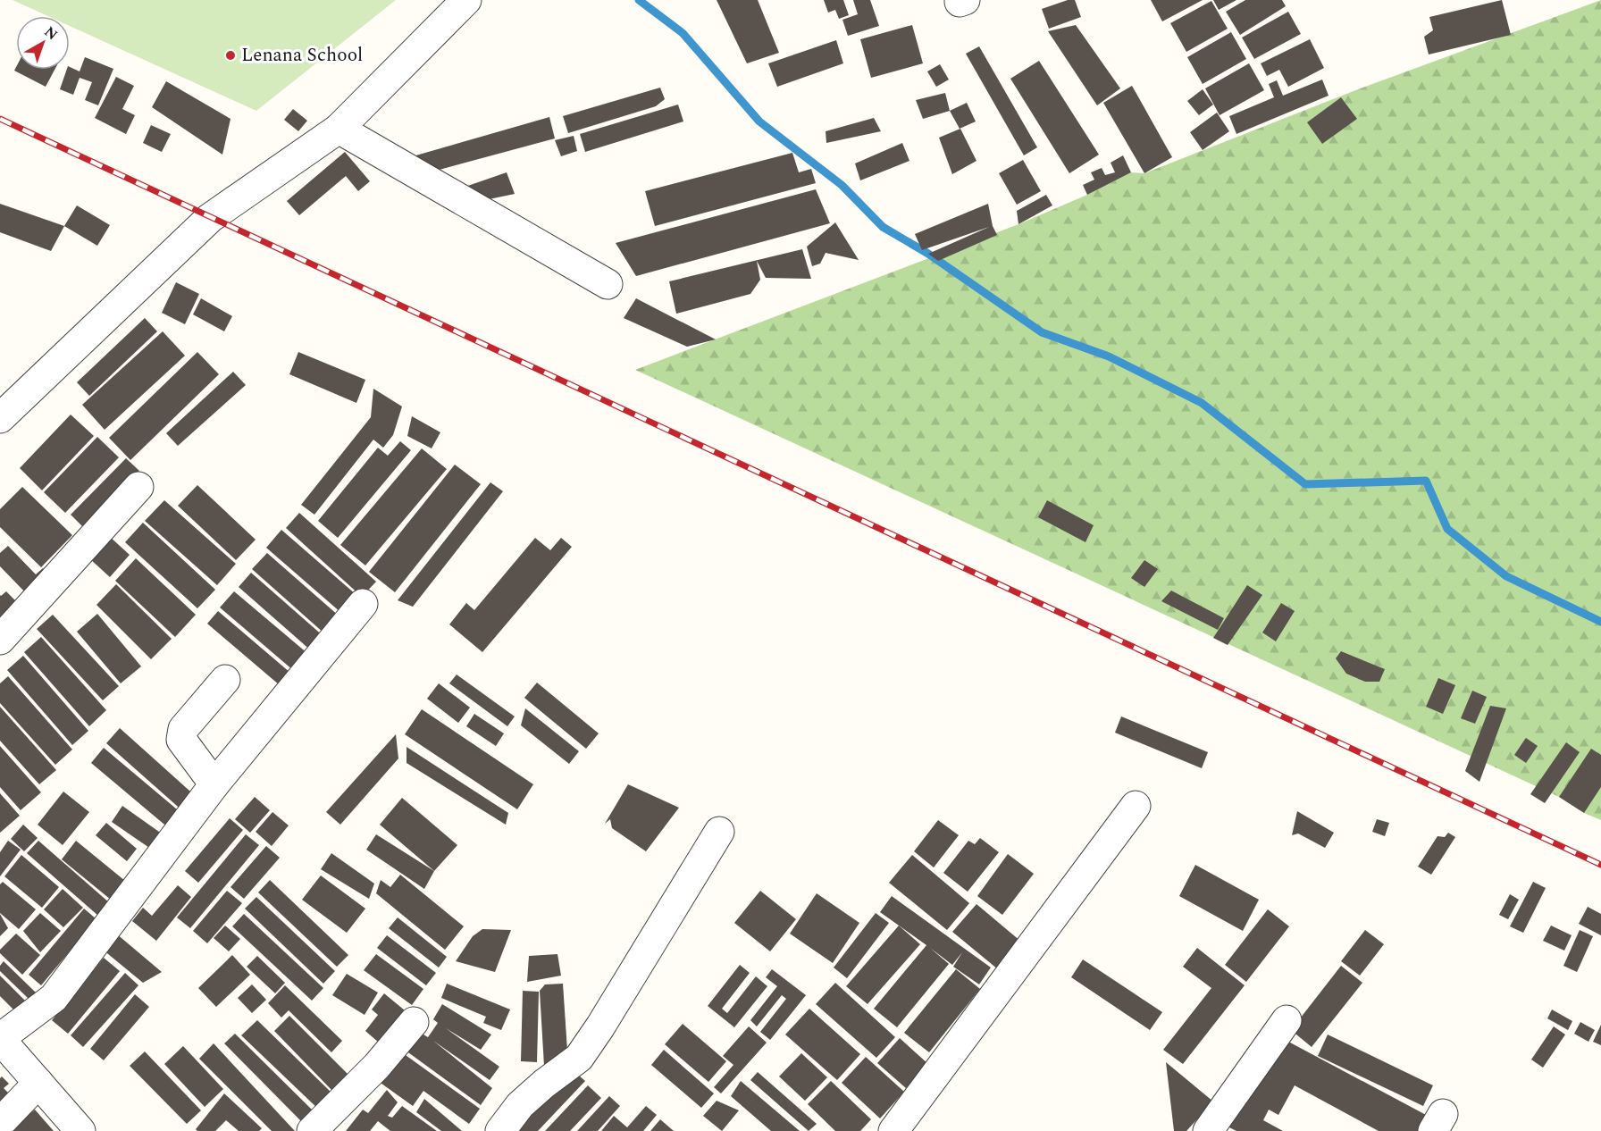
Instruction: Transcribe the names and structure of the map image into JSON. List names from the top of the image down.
{
  "places": ["Lenana School"],
  "north": "top right"
}
